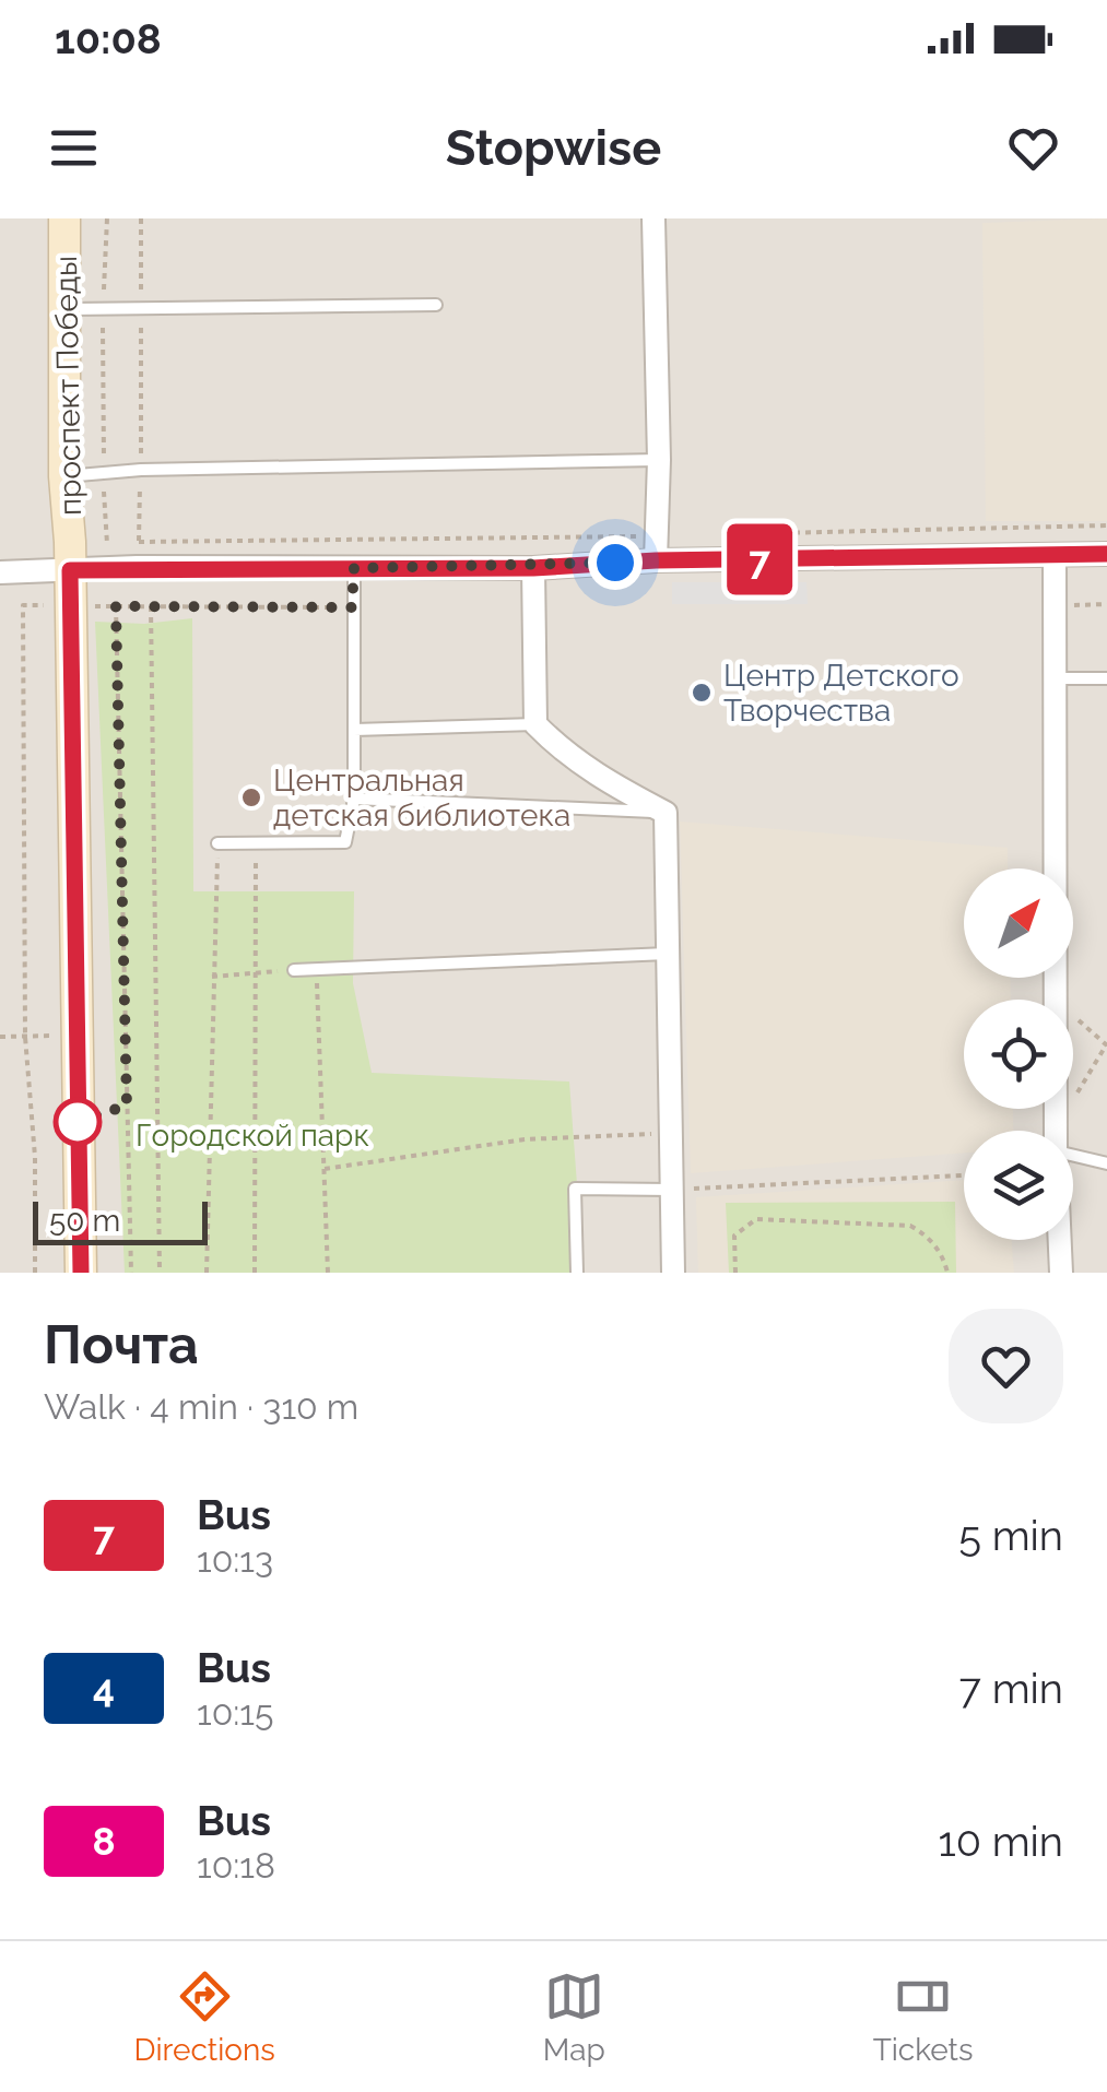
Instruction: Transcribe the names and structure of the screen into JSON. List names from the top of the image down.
{
  "streets": {
    "street": ["проспект Победы"]
  },
  "parks": ["Городской парк"],
  "places": ["Центр Детского Творчества", "Центральная детская библиотека"],
  "lines": ["bus line 7"],
  "scale_bar": "50 m",
  "north": "top right",
  "page": {
    "status": "10:08",
    "header": "Stopwise",
    "on_map": "7",
    "scale": "50 m",
    "heading": ["Почта", "Walk · 4 min · 310 m"],
    "list": [
      {
        "mark": "7",
        "name": "Bus",
        "note": "10:13",
        "value": "5 min"
      },
      {
        "mark": "4",
        "name": "Bus",
        "note": "10:15",
        "value": "7 min"
      },
      {
        "mark": "8",
        "name": "Bus",
        "note": "10:18",
        "value": "10 min"
      }
    ],
    "tabs": ["Directions", "Map", "Tickets"]
  }
}
